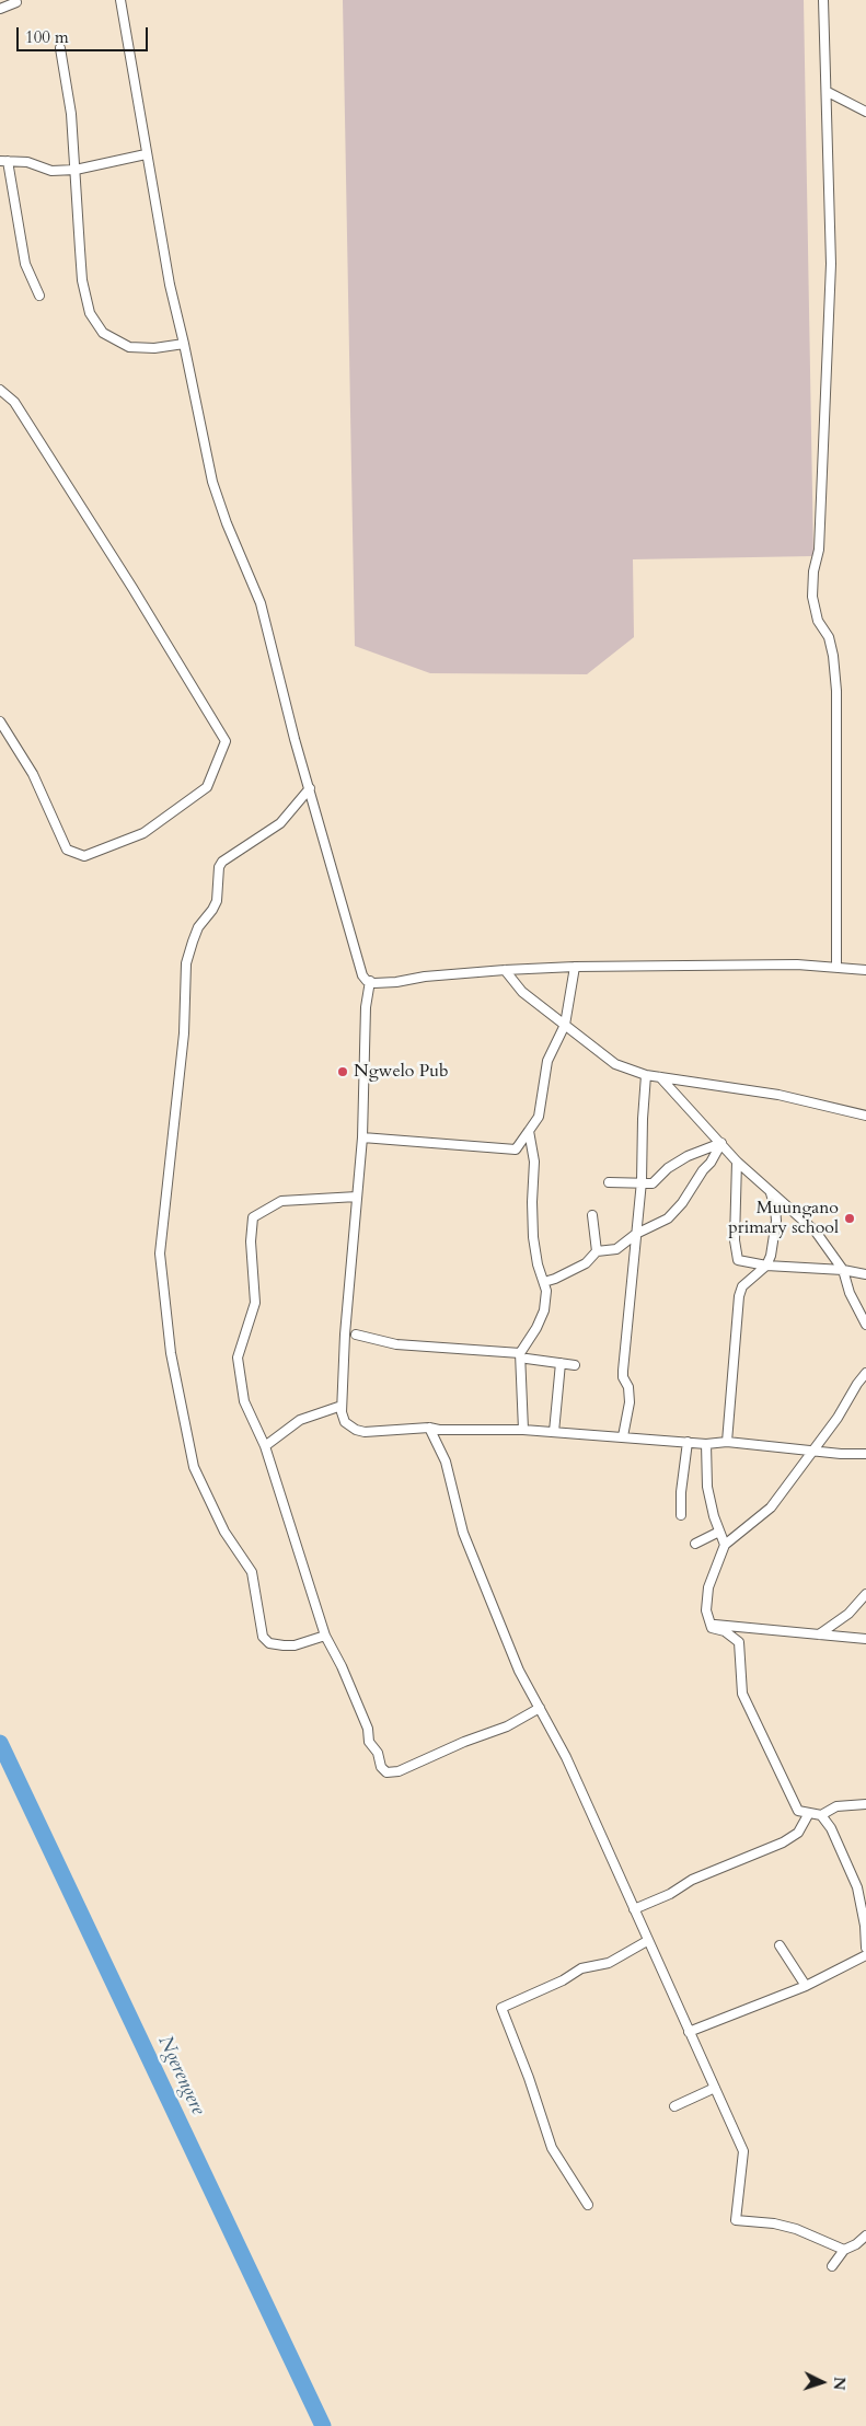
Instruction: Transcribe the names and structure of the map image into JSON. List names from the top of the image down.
{
  "water": ["Ngerengere"],
  "places": ["Ngwelo Pub", "Muungano primary school"],
  "scale_bar": "100 m",
  "north": "right"
}
